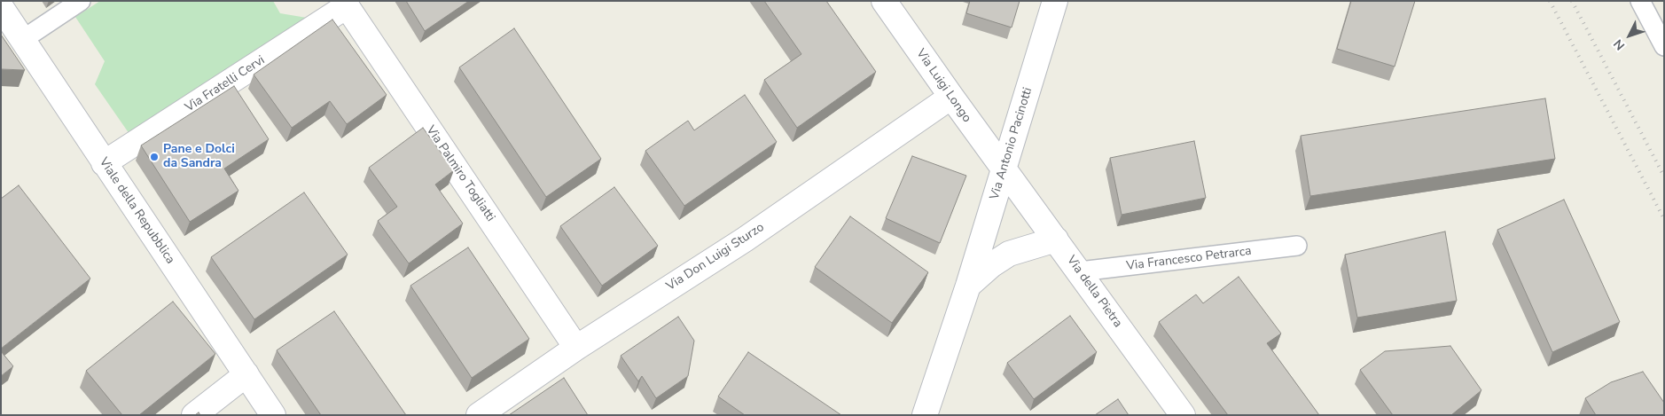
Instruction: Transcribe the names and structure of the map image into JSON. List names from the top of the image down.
{
  "streets": {
    "street": [
      "Via Fratelli Cervi",
      "Via Luigi Longo",
      "Via Antonio Pacinotti",
      "Via Palmiro Togliatti",
      "Viale della Repubblica",
      "Via Don Luigi Sturzo",
      "Via della Pietra"
    ],
    "lane": ["Via Francesco Petrarca"]
  },
  "crossings": [
    ["Via Fratelli Cervi", "Via Palmiro Togliatti"],
    ["Via Fratelli Cervi", "Viale della Repubblica"],
    ["Via Luigi Longo", "Via Antonio Pacinotti"],
    ["Via Luigi Longo", "Via Don Luigi Sturzo"],
    ["Via Luigi Longo", "Via della Pietra"],
    ["Via Antonio Pacinotti", "Via della Pietra"],
    ["Via Palmiro Togliatti", "Via Don Luigi Sturzo"],
    ["Via Francesco Petrarca", "Via della Pietra"]
  ],
  "places": ["Pane e Dolci da Sandra"],
  "north": "bottom left"
}
